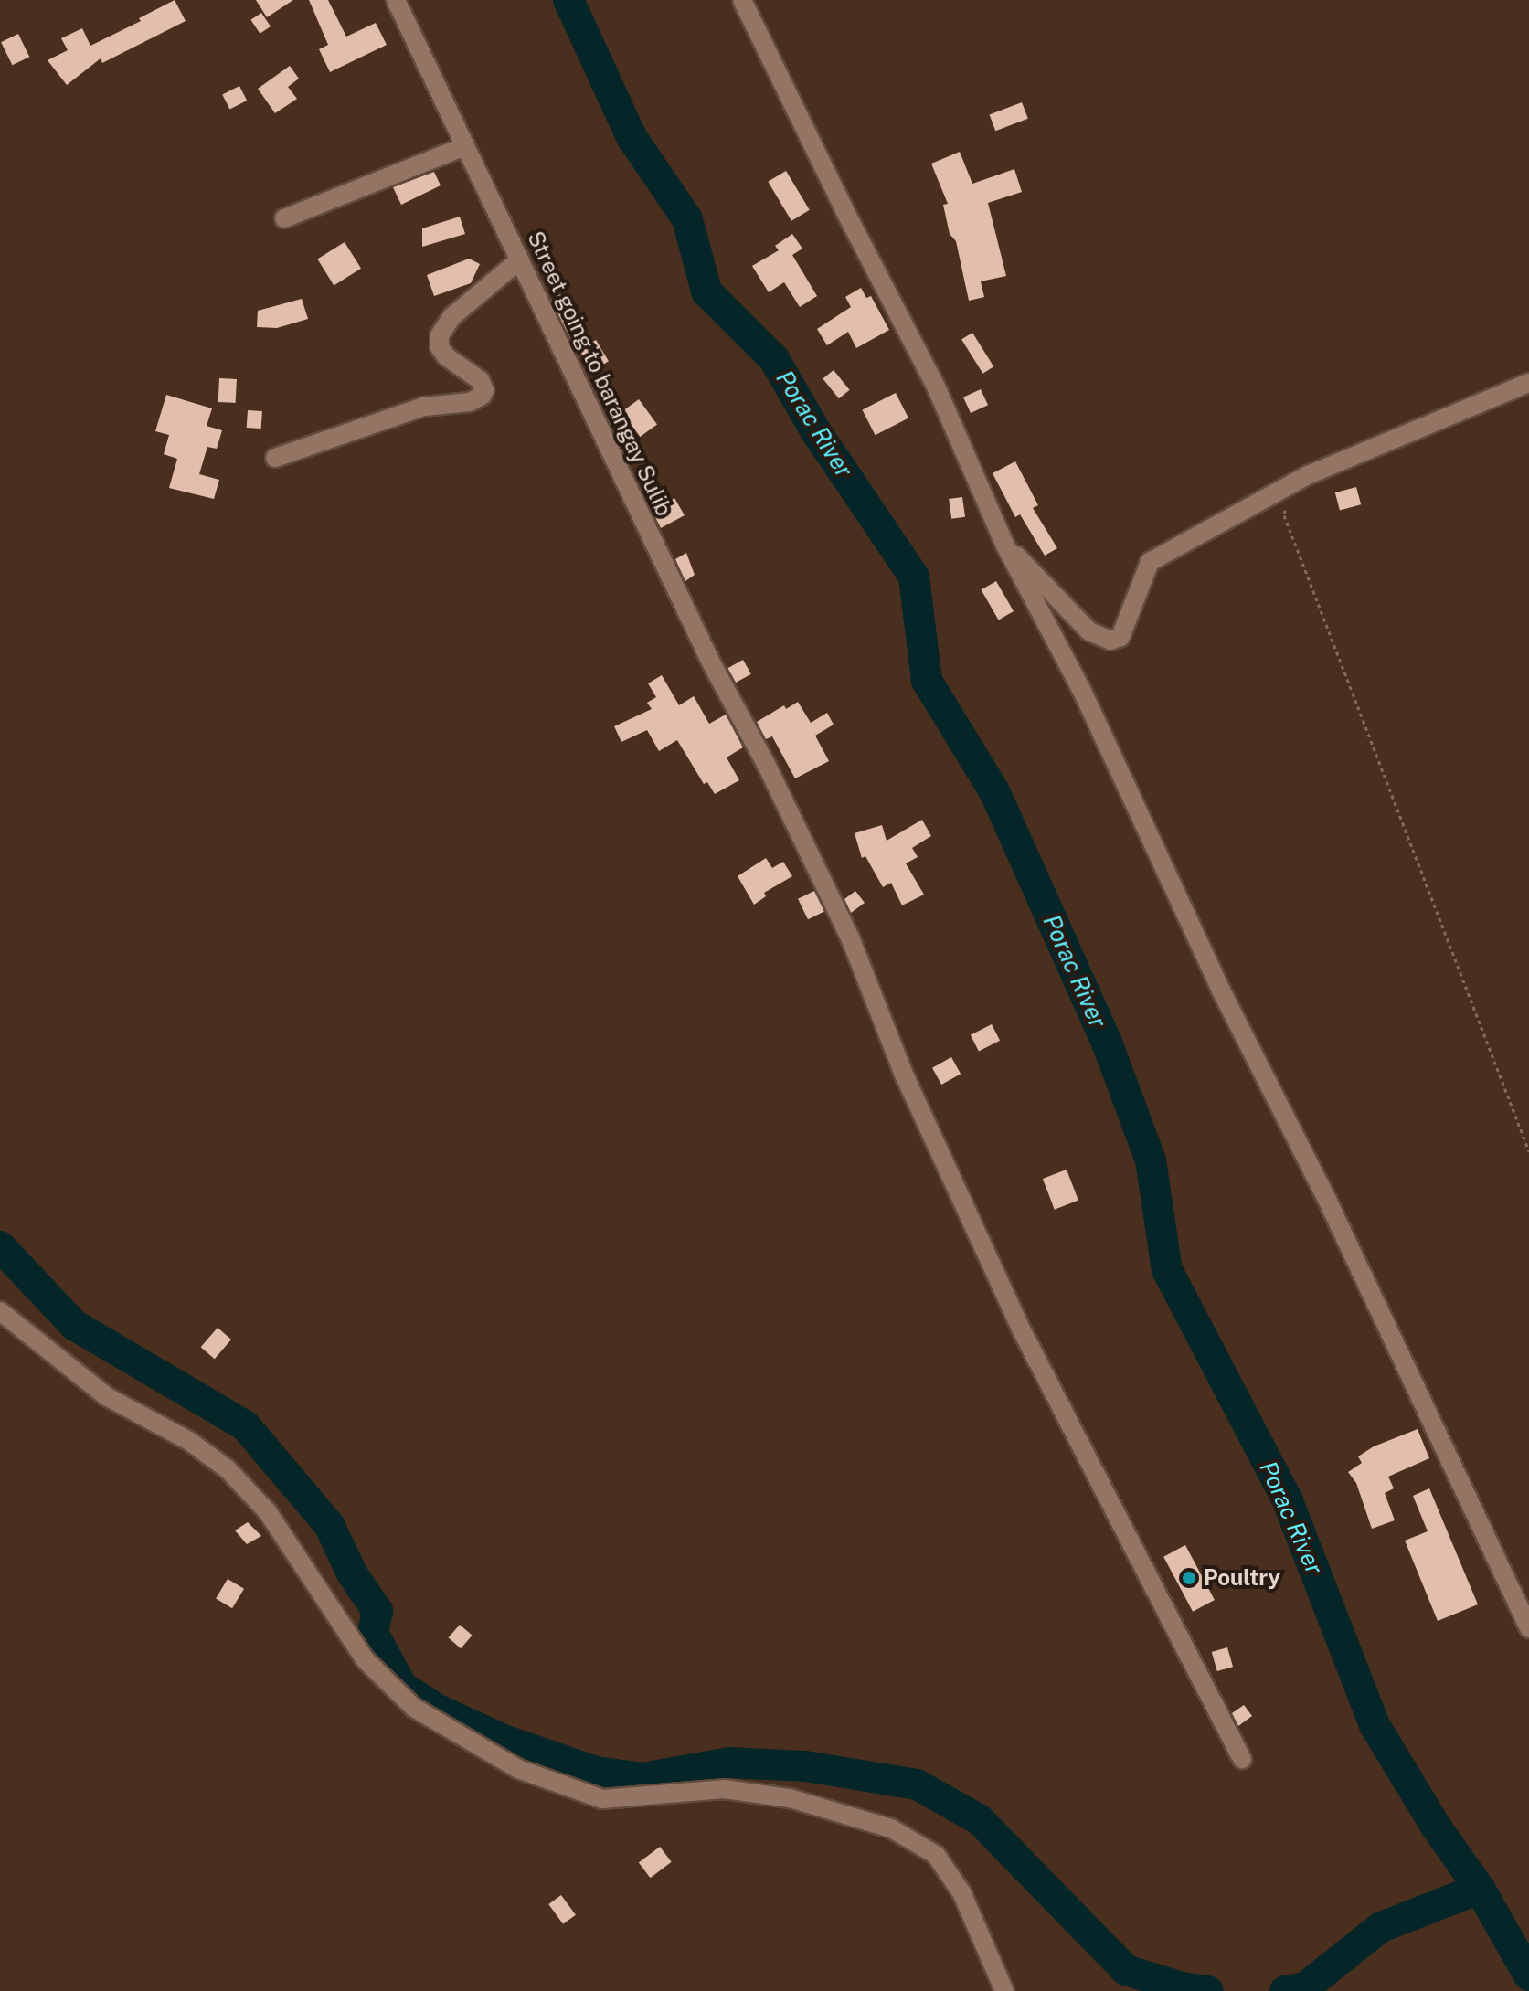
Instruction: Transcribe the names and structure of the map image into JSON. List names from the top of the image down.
{
  "streets": {
    "street": ["Street going to barangay Sulib"]
  },
  "water": ["Porac River"],
  "places": ["Poultry"]
}
